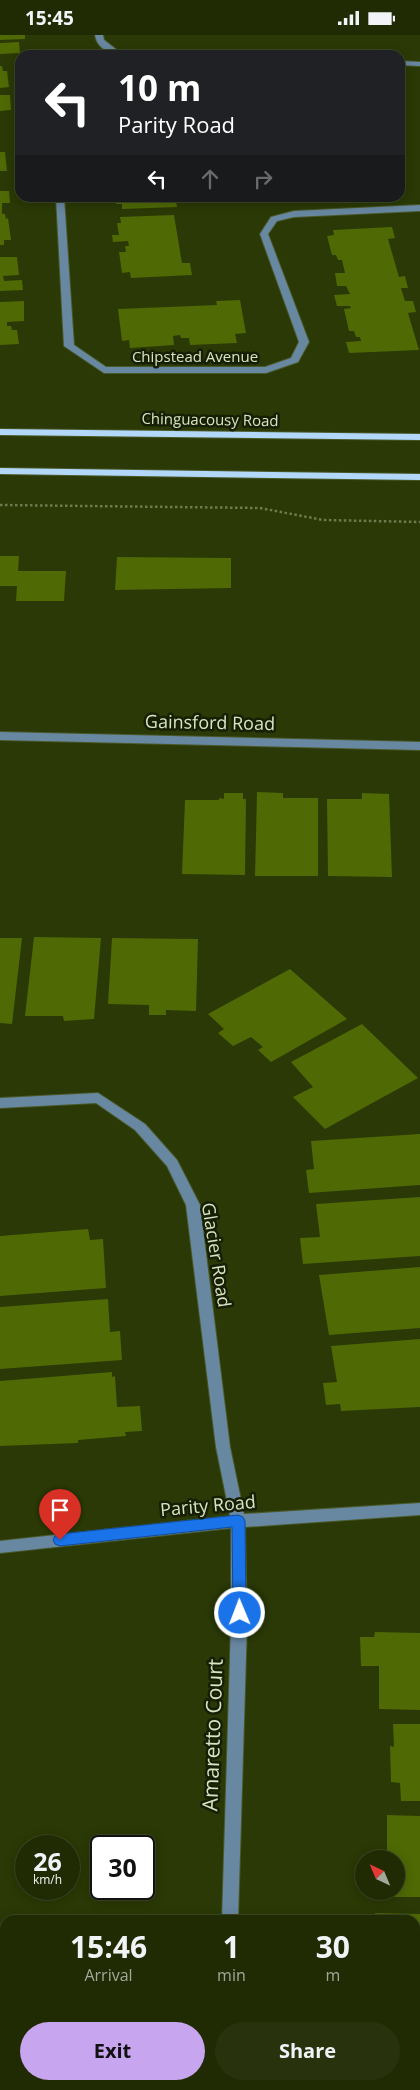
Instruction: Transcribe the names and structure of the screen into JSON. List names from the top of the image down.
{
  "streets": {
    "main road": ["Chinguacousy Road"],
    "street": [
      "Chipstead Avenue",
      "Gainsford Road",
      "Glacier Road",
      "Parity Road",
      "Amaretto Court"
    ]
  },
  "crossings": [
    ["Glacier Road", "Parity Road"],
    ["Glacier Road", "Amaretto Court"],
    ["Parity Road", "Amaretto Court"]
  ],
  "north": "top left",
  "page": {
    "status": "15:45",
    "turn": ["10 m", "Parity Road"],
    "speed": "26 km/h",
    "limit": "30",
    "eta": [
      "15:46",
      "Arrival",
      "1",
      "min",
      "30",
      "m"
    ],
    "buttons": ["Exit", "Share"]
  }
}
